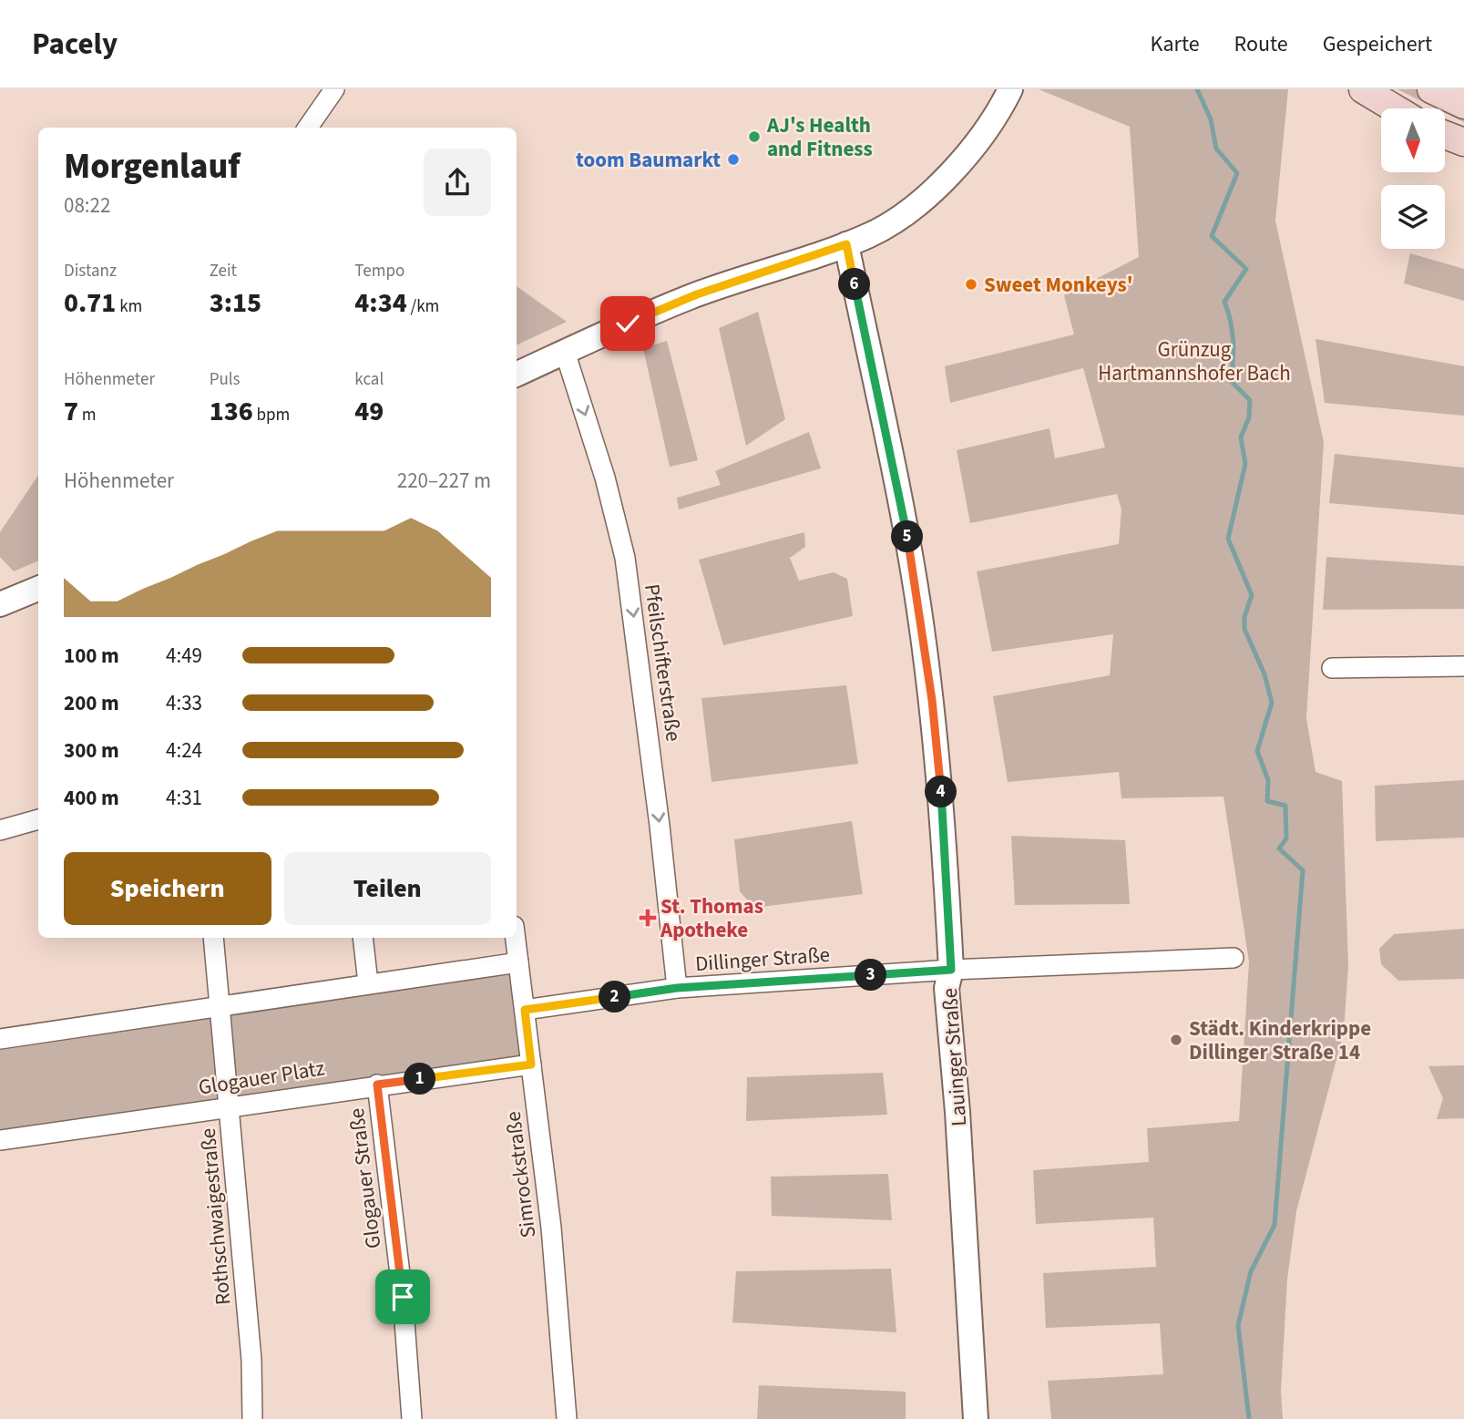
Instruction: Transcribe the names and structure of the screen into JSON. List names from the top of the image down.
{
  "streets": {
    "street": [
      "Pfeilschifterstraße",
      "Dillinger Straße",
      "Lauinger Straße",
      "Glogauer Platz",
      "Simrockstraße",
      "Glogauer Straße",
      "Rothschwaigestraße"
    ]
  },
  "crossings": [
    ["Pfeilschifterstraße", "Dillinger Straße"],
    ["Dillinger Straße", "Lauinger Straße"],
    ["Dillinger Straße", "Simrockstraße"],
    ["Glogauer Platz", "Simrockstraße"],
    ["Glogauer Platz", "Glogauer Straße"],
    ["Glogauer Platz", "Rothschwaigestraße"]
  ],
  "one_way": ["Pfeilschifterstraße"],
  "parks": ["Grünzug Hartmannshofer Bach"],
  "places": {
    "other": [
      "AJ's Health and Fitness",
      "toom Baumarkt",
      "Sweet Monkeys'",
      "Städt. Kinderkrippe Dillinger Straße 14"
    ],
    "health": ["St. Thomas Apotheke"]
  },
  "north": "bottom",
  "page": {
    "header": "Pacely",
    "nav": ["Karte", "Route", "Gespeichert"],
    "heading": ["Morgenlauf", "08:22"],
    "stats": [
      ["Distanz", "0.71 km"],
      ["Zeit", "3:15"],
      ["Tempo", "4:34 /km"],
      ["Höhenmeter", "7 m"],
      ["Puls", "136 bpm"],
      ["kcal", "49"]
    ],
    "pins": [
      "6",
      "5",
      "4",
      "3",
      "2",
      "1"
    ],
    "chart": ["Höhenmeter", "220–227 m"],
    "list": [
      {
        "name": "100 m",
        "note": "4:49"
      },
      {
        "name": "200 m",
        "note": "4:33"
      },
      {
        "name": "300 m",
        "note": "4:24"
      },
      {
        "name": "400 m",
        "note": "4:31"
      }
    ],
    "buttons": ["Speichern", "Teilen"]
  }
}
